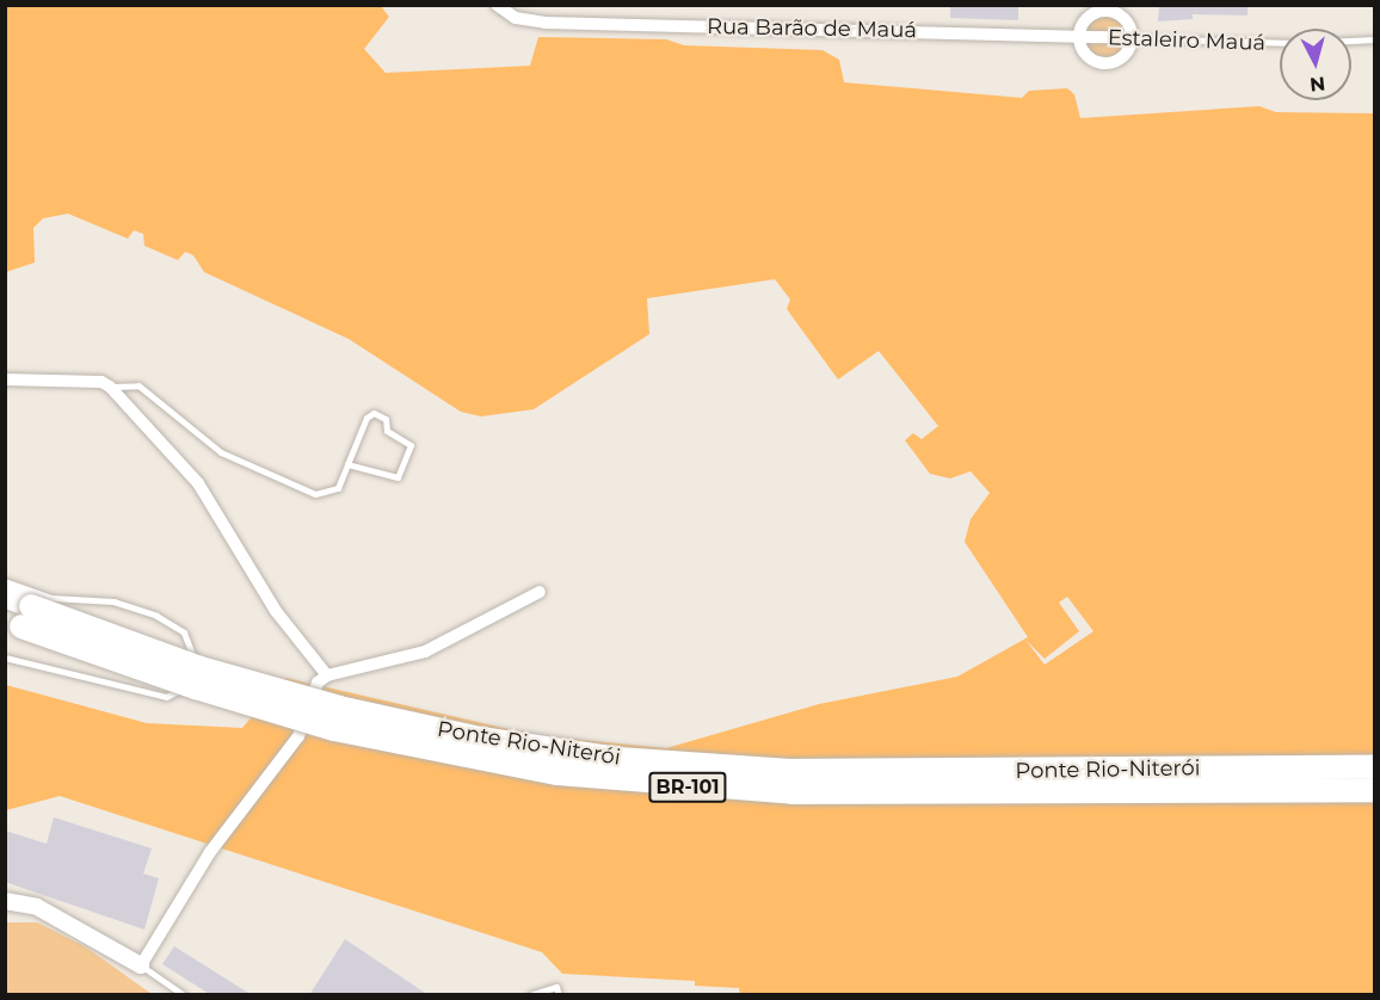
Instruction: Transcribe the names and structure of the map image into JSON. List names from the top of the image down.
{
  "streets": {
    "highway": ["Ponte Rio-Niterói", "BR-101"],
    "street": ["Rua Barão de Mauá", "Estaleiro Mauá"]
  },
  "crossings": [
    ["Rua Barão de Mauá", "Estaleiro Mauá"]
  ],
  "north": "bottom"
}
